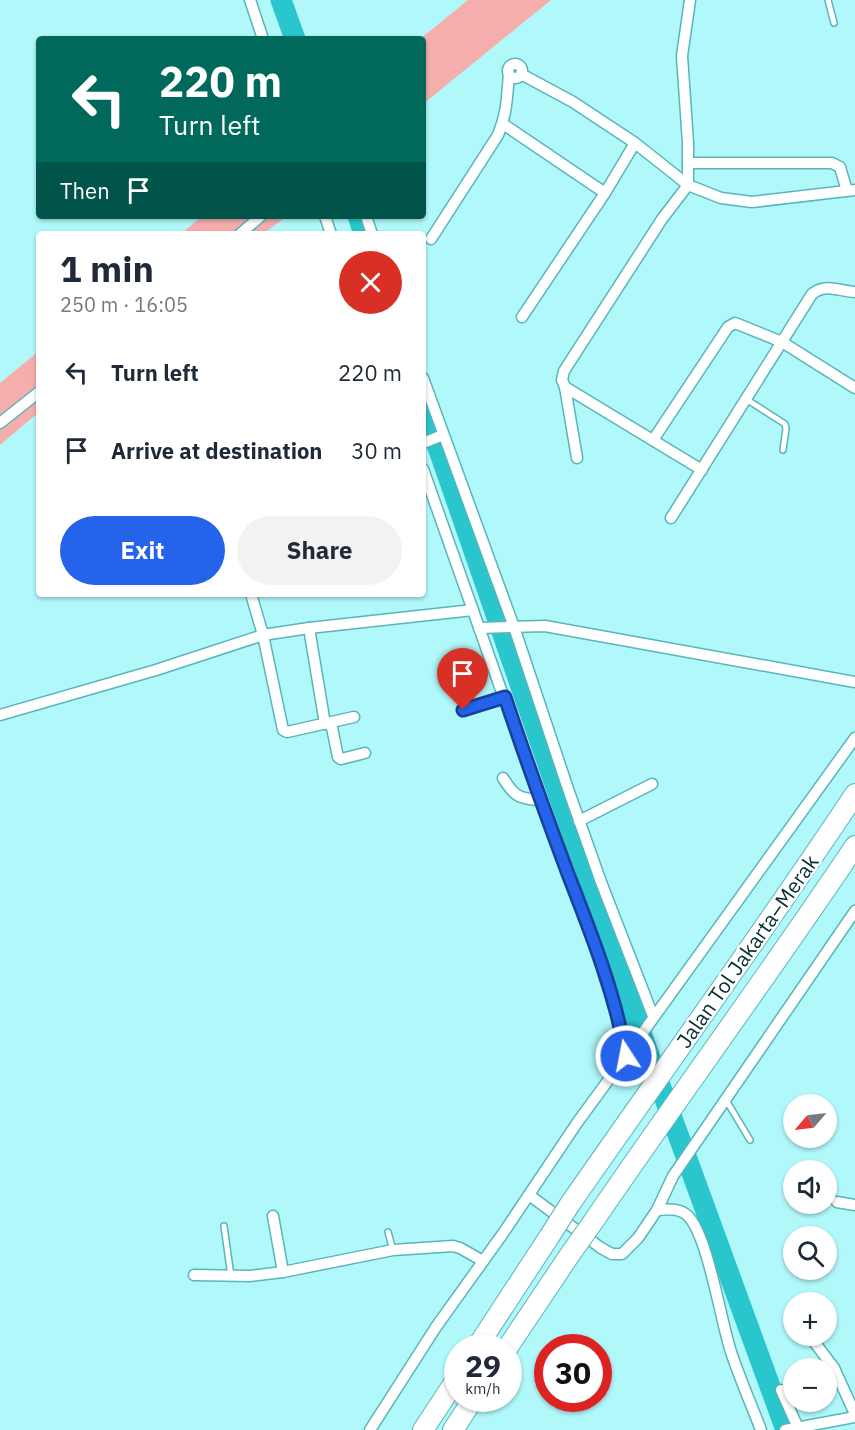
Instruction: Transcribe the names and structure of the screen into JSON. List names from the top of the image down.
{
  "streets": {
    "highway": ["Jalan Tol Jakarta–Merak"]
  },
  "north": "bottom left",
  "page": {
    "turn": ["220 m", "Turn left"],
    "then": "Then",
    "heading": ["1 min", "250 m · 16:05"],
    "list": [
      {
        "name": "Turn left",
        "value": "220 m"
      },
      {
        "name": "Arrive at destination",
        "value": "30 m"
      }
    ],
    "buttons": ["Exit", "Share"],
    "map_buttons": ["+", "−"],
    "speed": "29 km/h",
    "limit": "30"
  }
}
